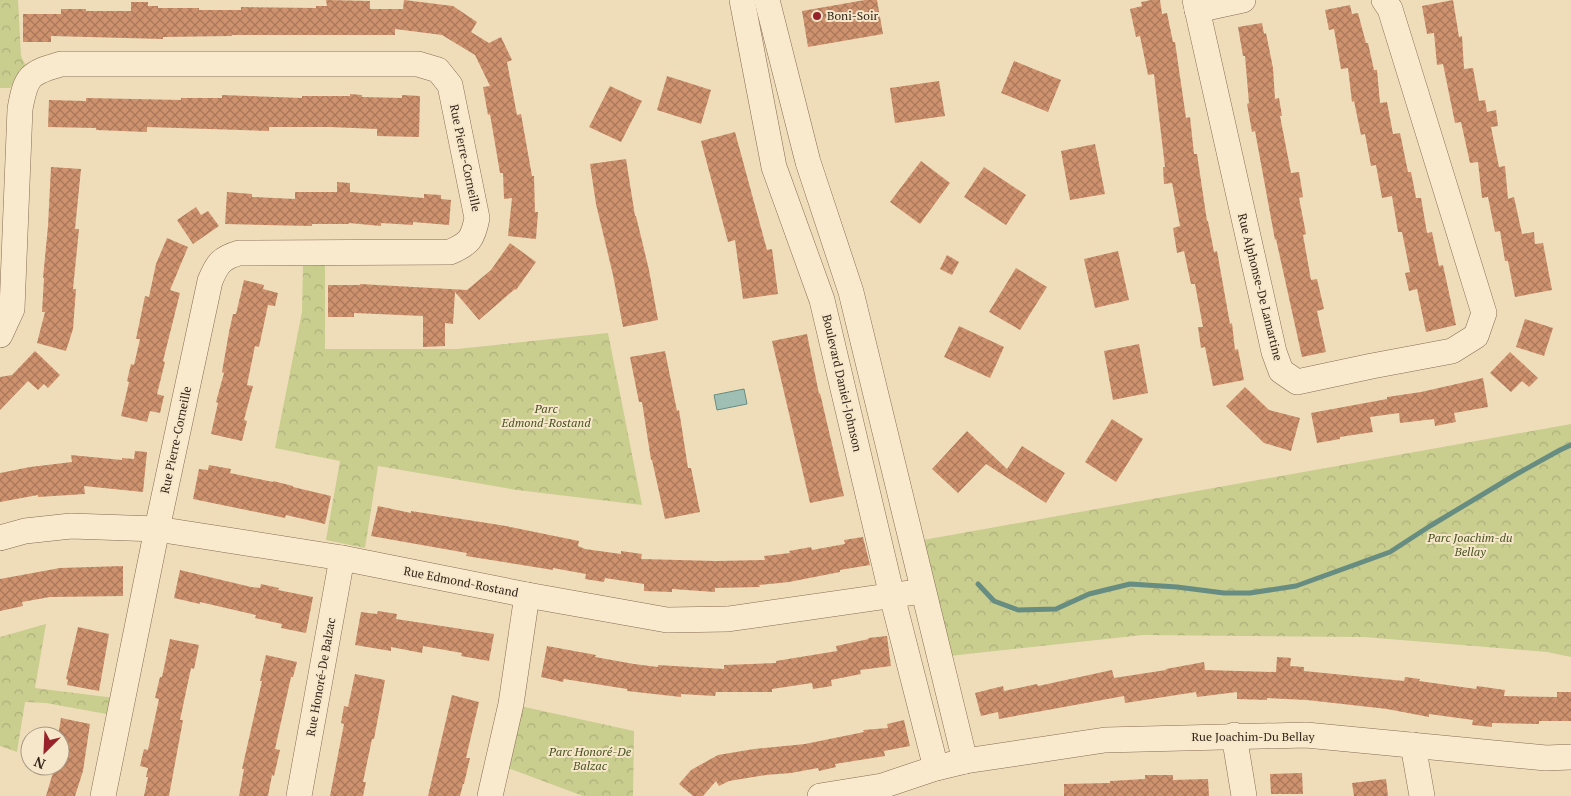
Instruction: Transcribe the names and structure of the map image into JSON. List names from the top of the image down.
{
  "streets": {
    "street": [
      "Rue Pierre-Corneille",
      "Rue Alphonse-De Lamartine",
      "Boulevard Daniel-Johnson",
      "Rue Edmond-Rostand",
      "Rue Honoré-De Balzac",
      "Rue Joachim-Du Bellay"
    ]
  },
  "crossings": [
    ["Rue Pierre-Corneille", "Rue Edmond-Rostand"],
    ["Boulevard Daniel-Johnson", "Rue Edmond-Rostand"],
    ["Boulevard Daniel-Johnson", "Rue Joachim-Du Bellay"],
    ["Rue Edmond-Rostand", "Rue Honoré-De Balzac"]
  ],
  "parks": ["Parc Edmond-Rostand", "Parc Joachim-du Bellay", "Parc Honoré-De Balzac"],
  "places": ["Boni-Soir"],
  "north": "bottom left"
}
